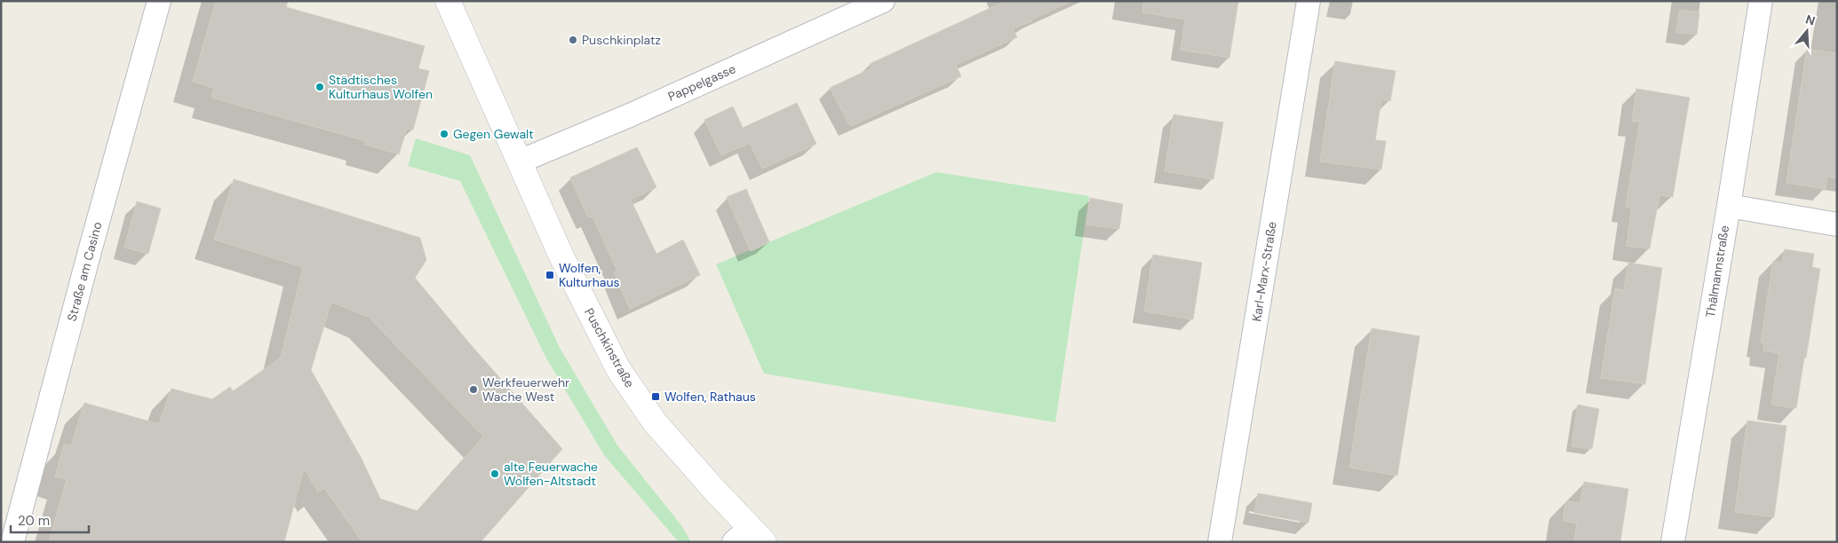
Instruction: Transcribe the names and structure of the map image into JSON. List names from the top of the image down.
{
  "streets": {
    "street": [
      "Pappelgasse",
      "Straße am Casino",
      "Karl-Marx-Straße",
      "Thälmannstraße",
      "Puschkinstraße"
    ]
  },
  "crossings": [
    ["Pappelgasse", "Puschkinstraße"]
  ],
  "places": {
    "other": [
      "Puschkinplatz",
      "Städtisches Kulturhaus Wolfen",
      "Gegen Gewalt",
      "Werkfeuerwehr Wache West",
      "alte Feuerwache Wolfen-Altstadt"
    ],
    "transit": ["Wolfen, Kulturhaus", "Wolfen, Rathaus"]
  },
  "scale_bar": "20 m",
  "north": "top"
}
